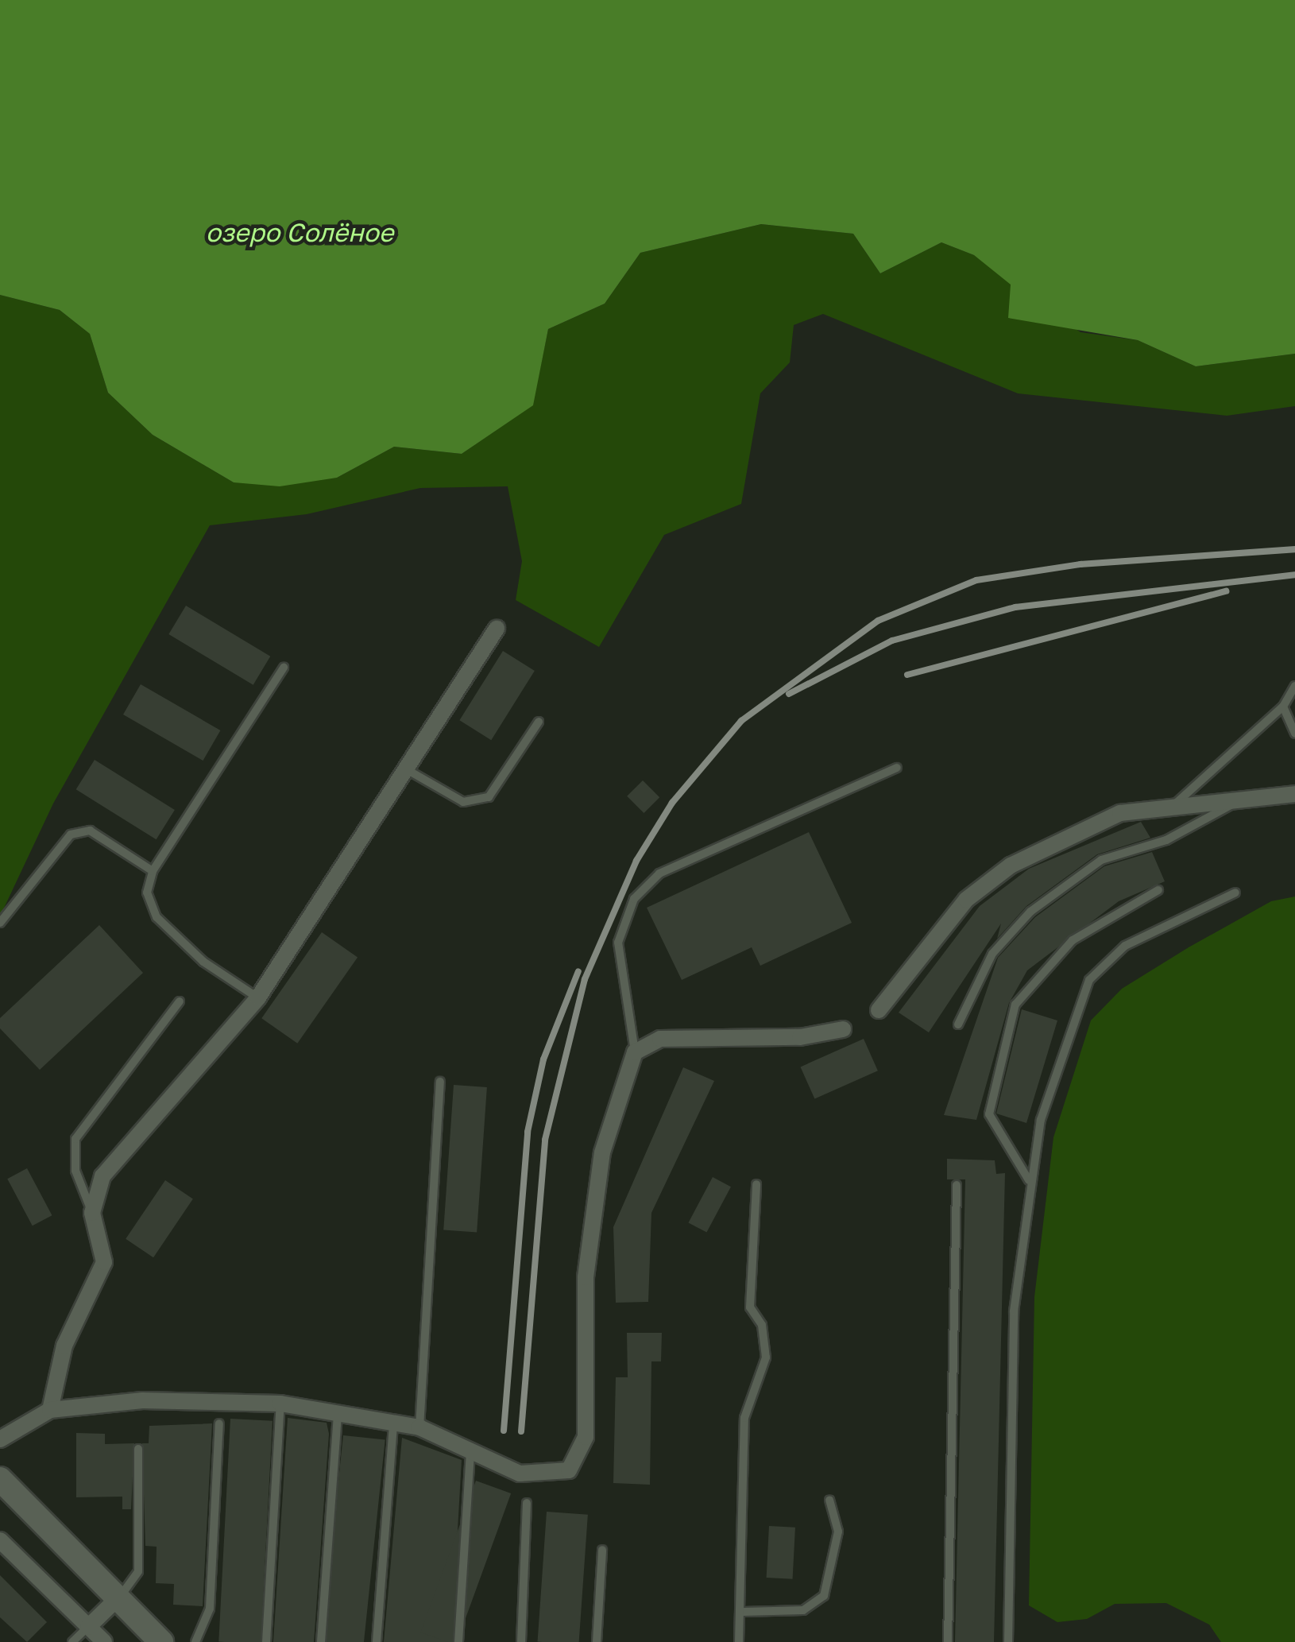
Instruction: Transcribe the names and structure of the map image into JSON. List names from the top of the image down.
{
  "water": ["озеро Солёное"]
}
